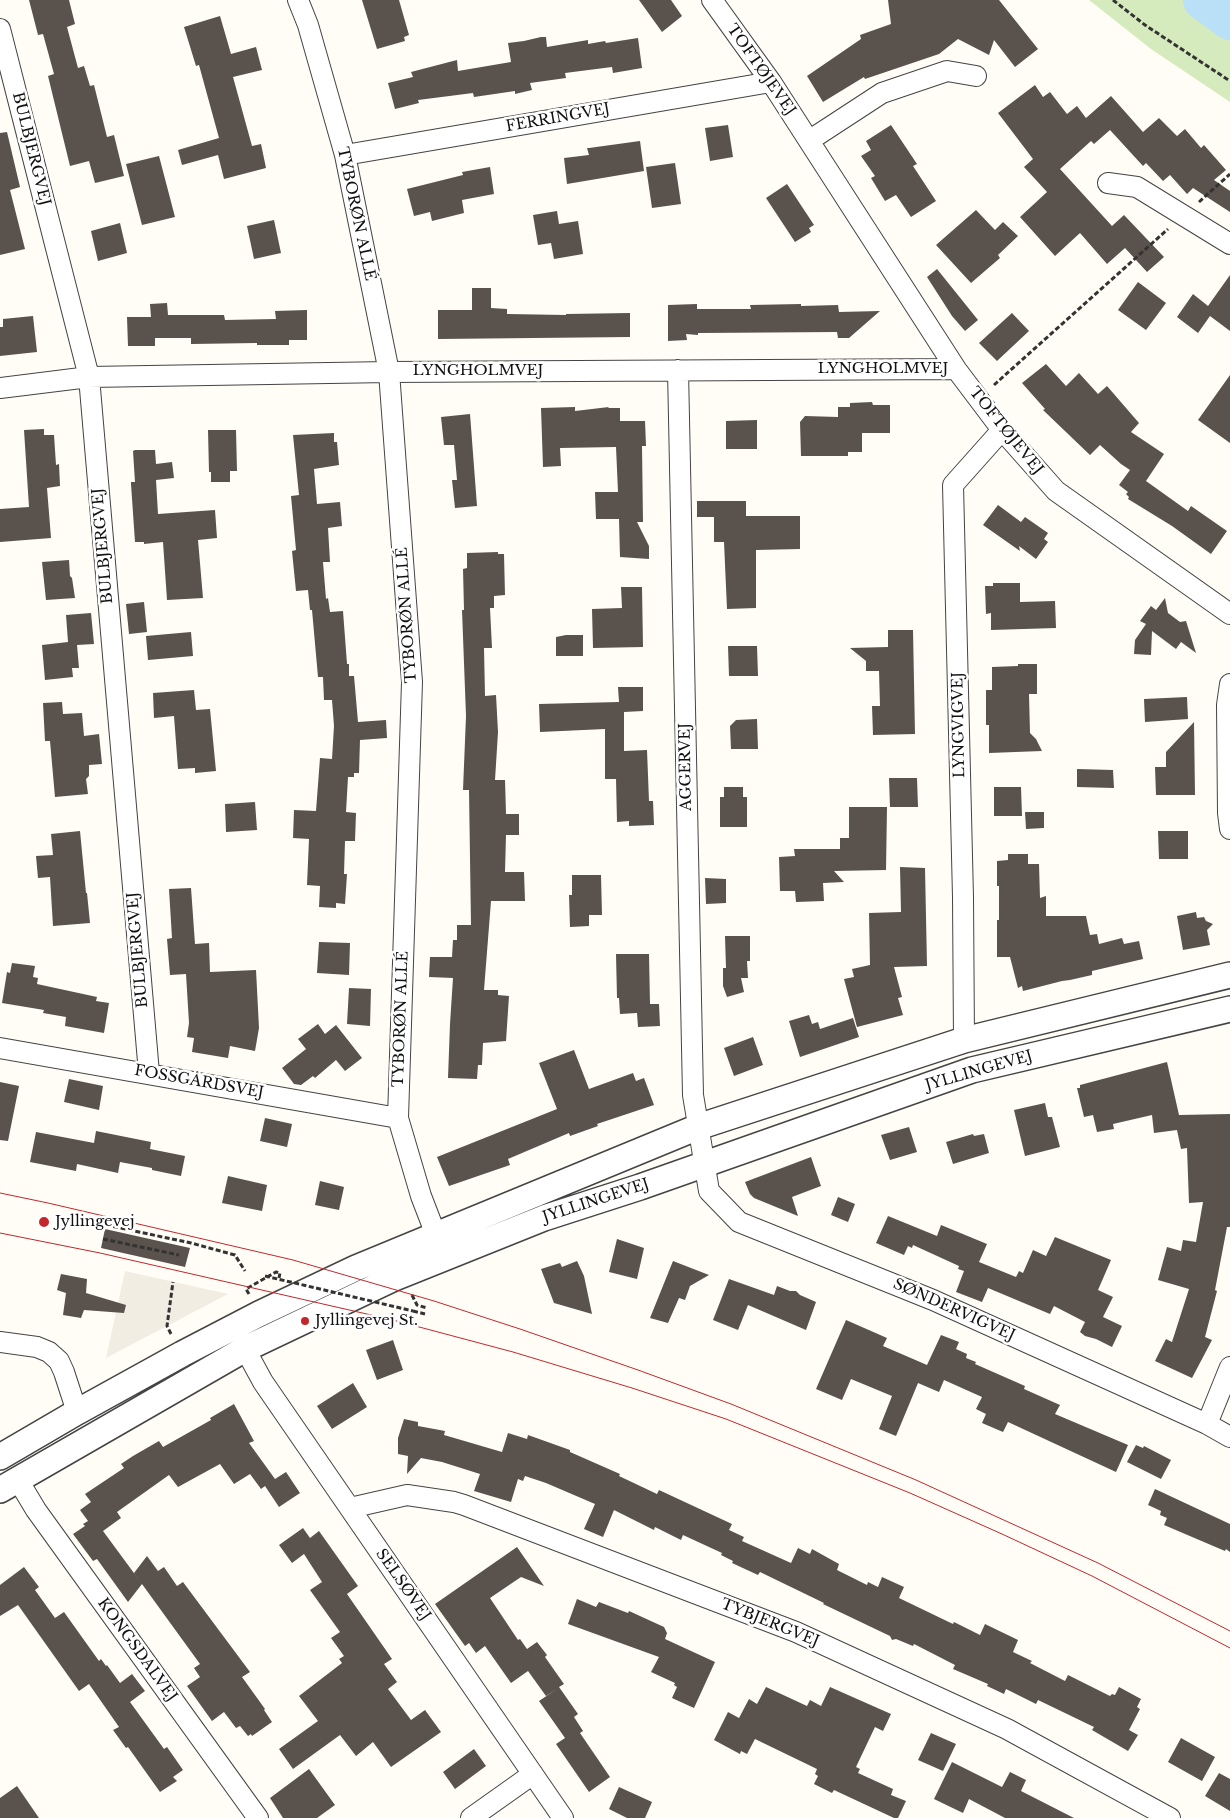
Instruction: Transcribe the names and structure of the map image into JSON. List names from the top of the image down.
{
  "streets": {
    "street": [
      "TOFTØJEVEJ",
      "FERRINGVEJ",
      "BULBJERGVEJ",
      "TYBORØN ALLÉ",
      "LYNGHOLMVEJ",
      "LYNGVIGVEJ",
      "AGGERVEJ",
      "JYLLINGEVEJ",
      "FOSSGÅRDSVEJ",
      "SØNDERVIGVEJ",
      "SELSØVEJ",
      "TYBJERGVEJ",
      "KONGSDALVEJ"
    ]
  },
  "crossings": [
    ["TOFTØJEVEJ", "FERRINGVEJ"],
    ["TOFTØJEVEJ", "LYNGHOLMVEJ"],
    ["TOFTØJEVEJ", "LYNGVIGVEJ"],
    ["FERRINGVEJ", "TYBORØN ALLÉ"],
    ["BULBJERGVEJ", "LYNGHOLMVEJ"],
    ["BULBJERGVEJ", "FOSSGÅRDSVEJ"],
    ["TYBORØN ALLÉ", "LYNGHOLMVEJ"],
    ["TYBORØN ALLÉ", "JYLLINGEVEJ"],
    ["TYBORØN ALLÉ", "FOSSGÅRDSVEJ"],
    ["LYNGHOLMVEJ", "AGGERVEJ"],
    ["LYNGVIGVEJ", "JYLLINGEVEJ"],
    ["AGGERVEJ", "JYLLINGEVEJ"],
    ["AGGERVEJ", "SØNDERVIGVEJ"],
    ["JYLLINGEVEJ", "SØNDERVIGVEJ"],
    ["JYLLINGEVEJ", "SELSØVEJ"],
    ["JYLLINGEVEJ", "KONGSDALVEJ"],
    ["SELSØVEJ", "TYBJERGVEJ"]
  ],
  "places": ["Jyllingevej", "Jyllingevej St."]
}
